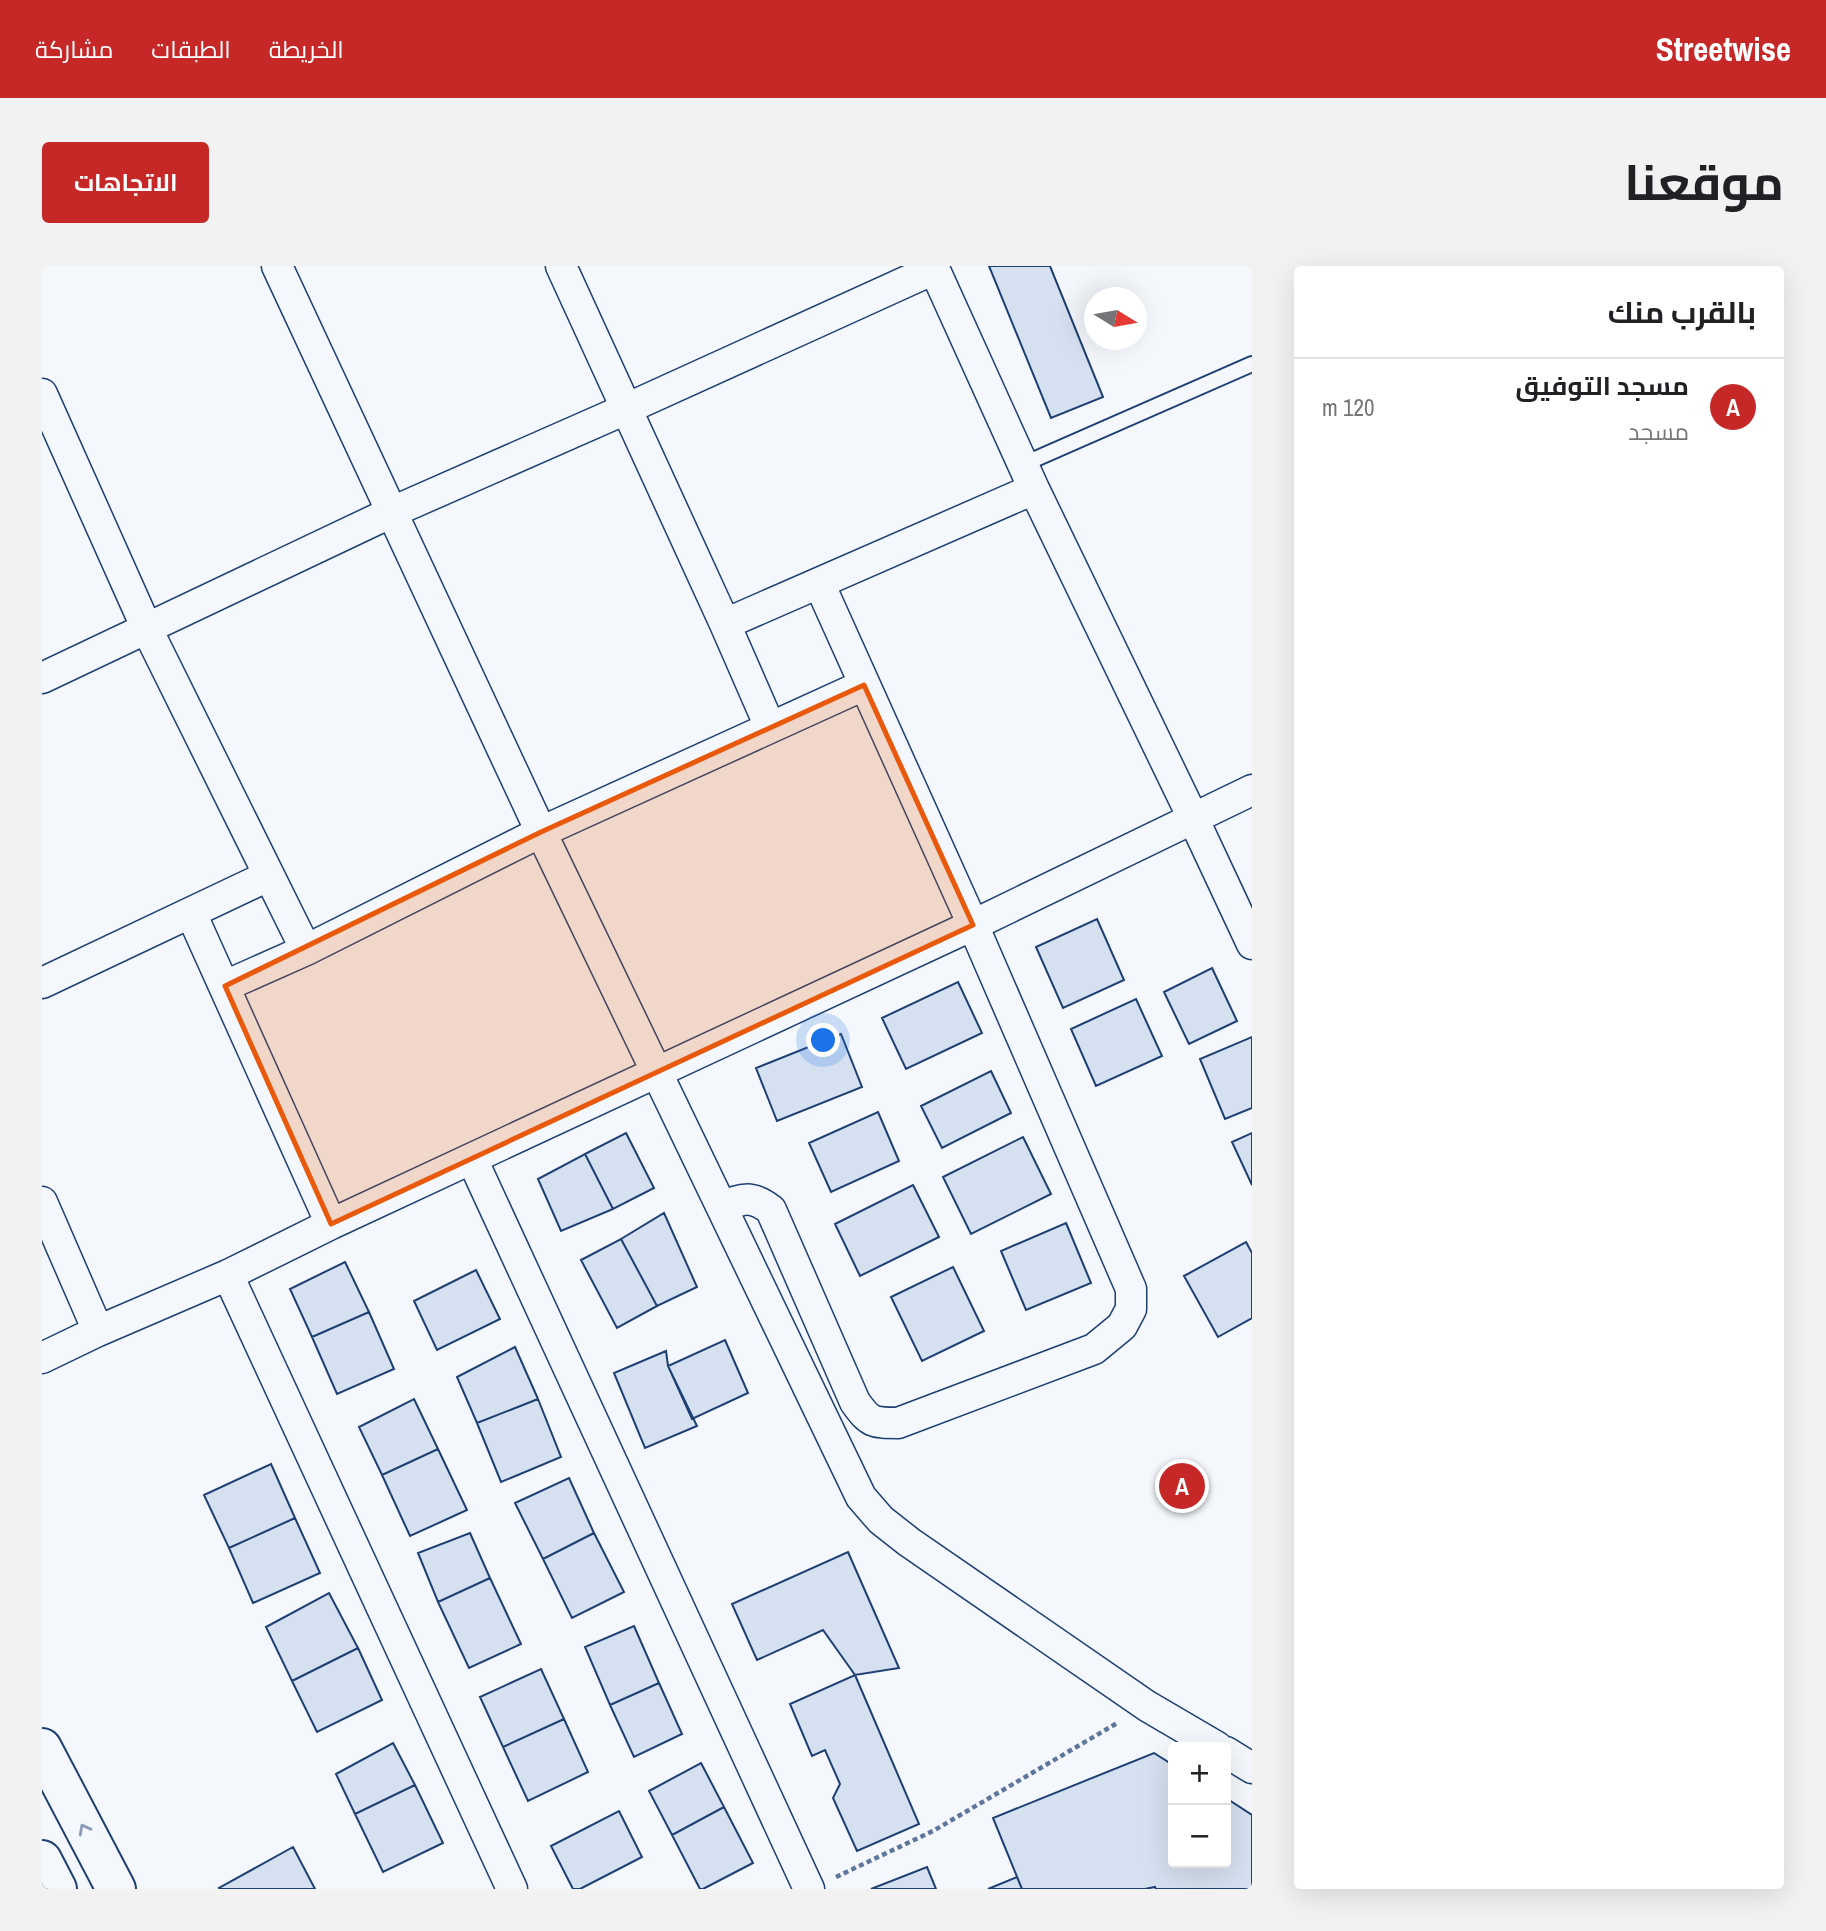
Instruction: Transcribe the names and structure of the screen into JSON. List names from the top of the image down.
{
  "north": "right",
  "page": {
    "header": "Streetwise",
    "nav": ["الخريطة", "الطبقات", "مشاركة"],
    "title": "موقعنا",
    "buttons": "الاتجاهات",
    "heading": "بالقرب منك",
    "list": [
      {
        "mark": "A",
        "name": "مسجد التوفيق",
        "note": "مسجد",
        "value": "120 m"
      }
    ],
    "pins": "A",
    "map_buttons": ["+", "−"]
  }
}
